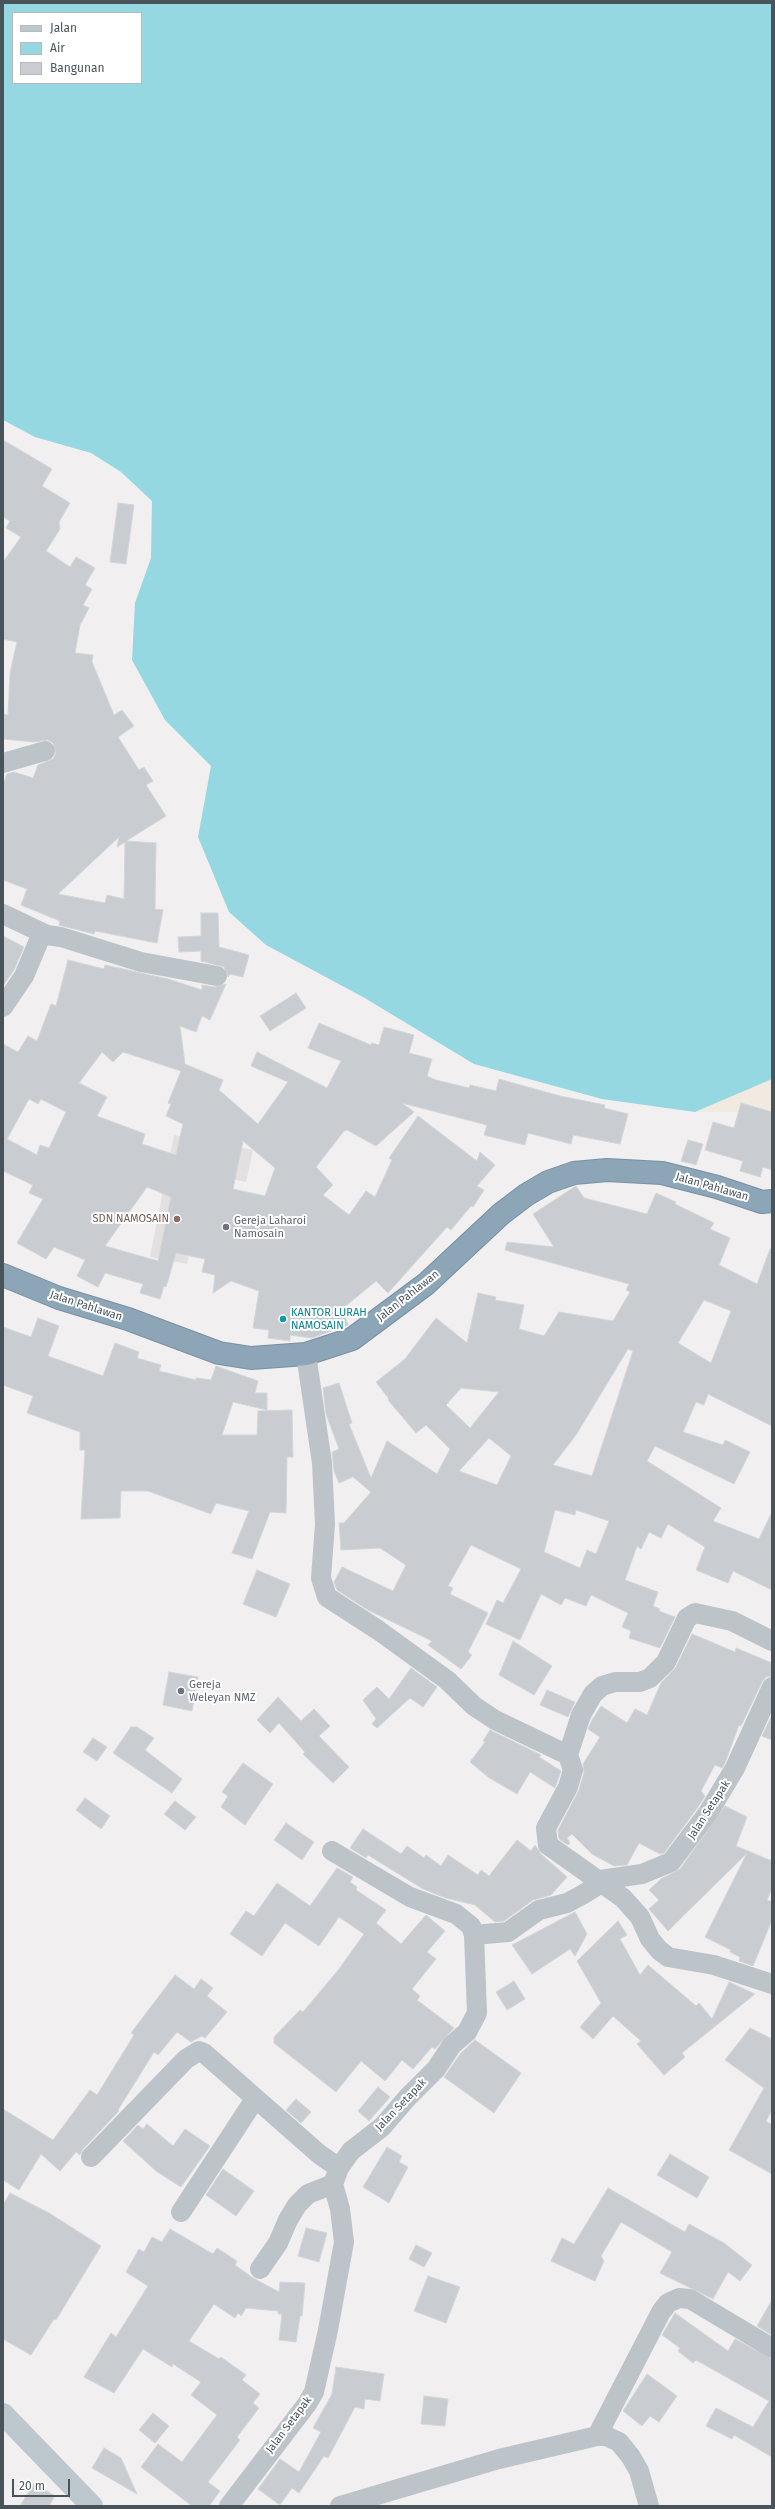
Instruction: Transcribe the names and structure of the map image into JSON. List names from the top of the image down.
{
  "streets": {
    "highway": ["Jalan Pahlawan"],
    "street": ["Jalan Setapak"]
  },
  "places": [
    "SDN NAMOSAIN",
    "Gereja Laharoi Namosain",
    "KANTOR LURAH NAMOSAIN",
    "Gereja Weleyan NMZ"
  ],
  "legend": ["Jalan", "Air", "Bangunan"],
  "scale_bar": "20 m"
}
